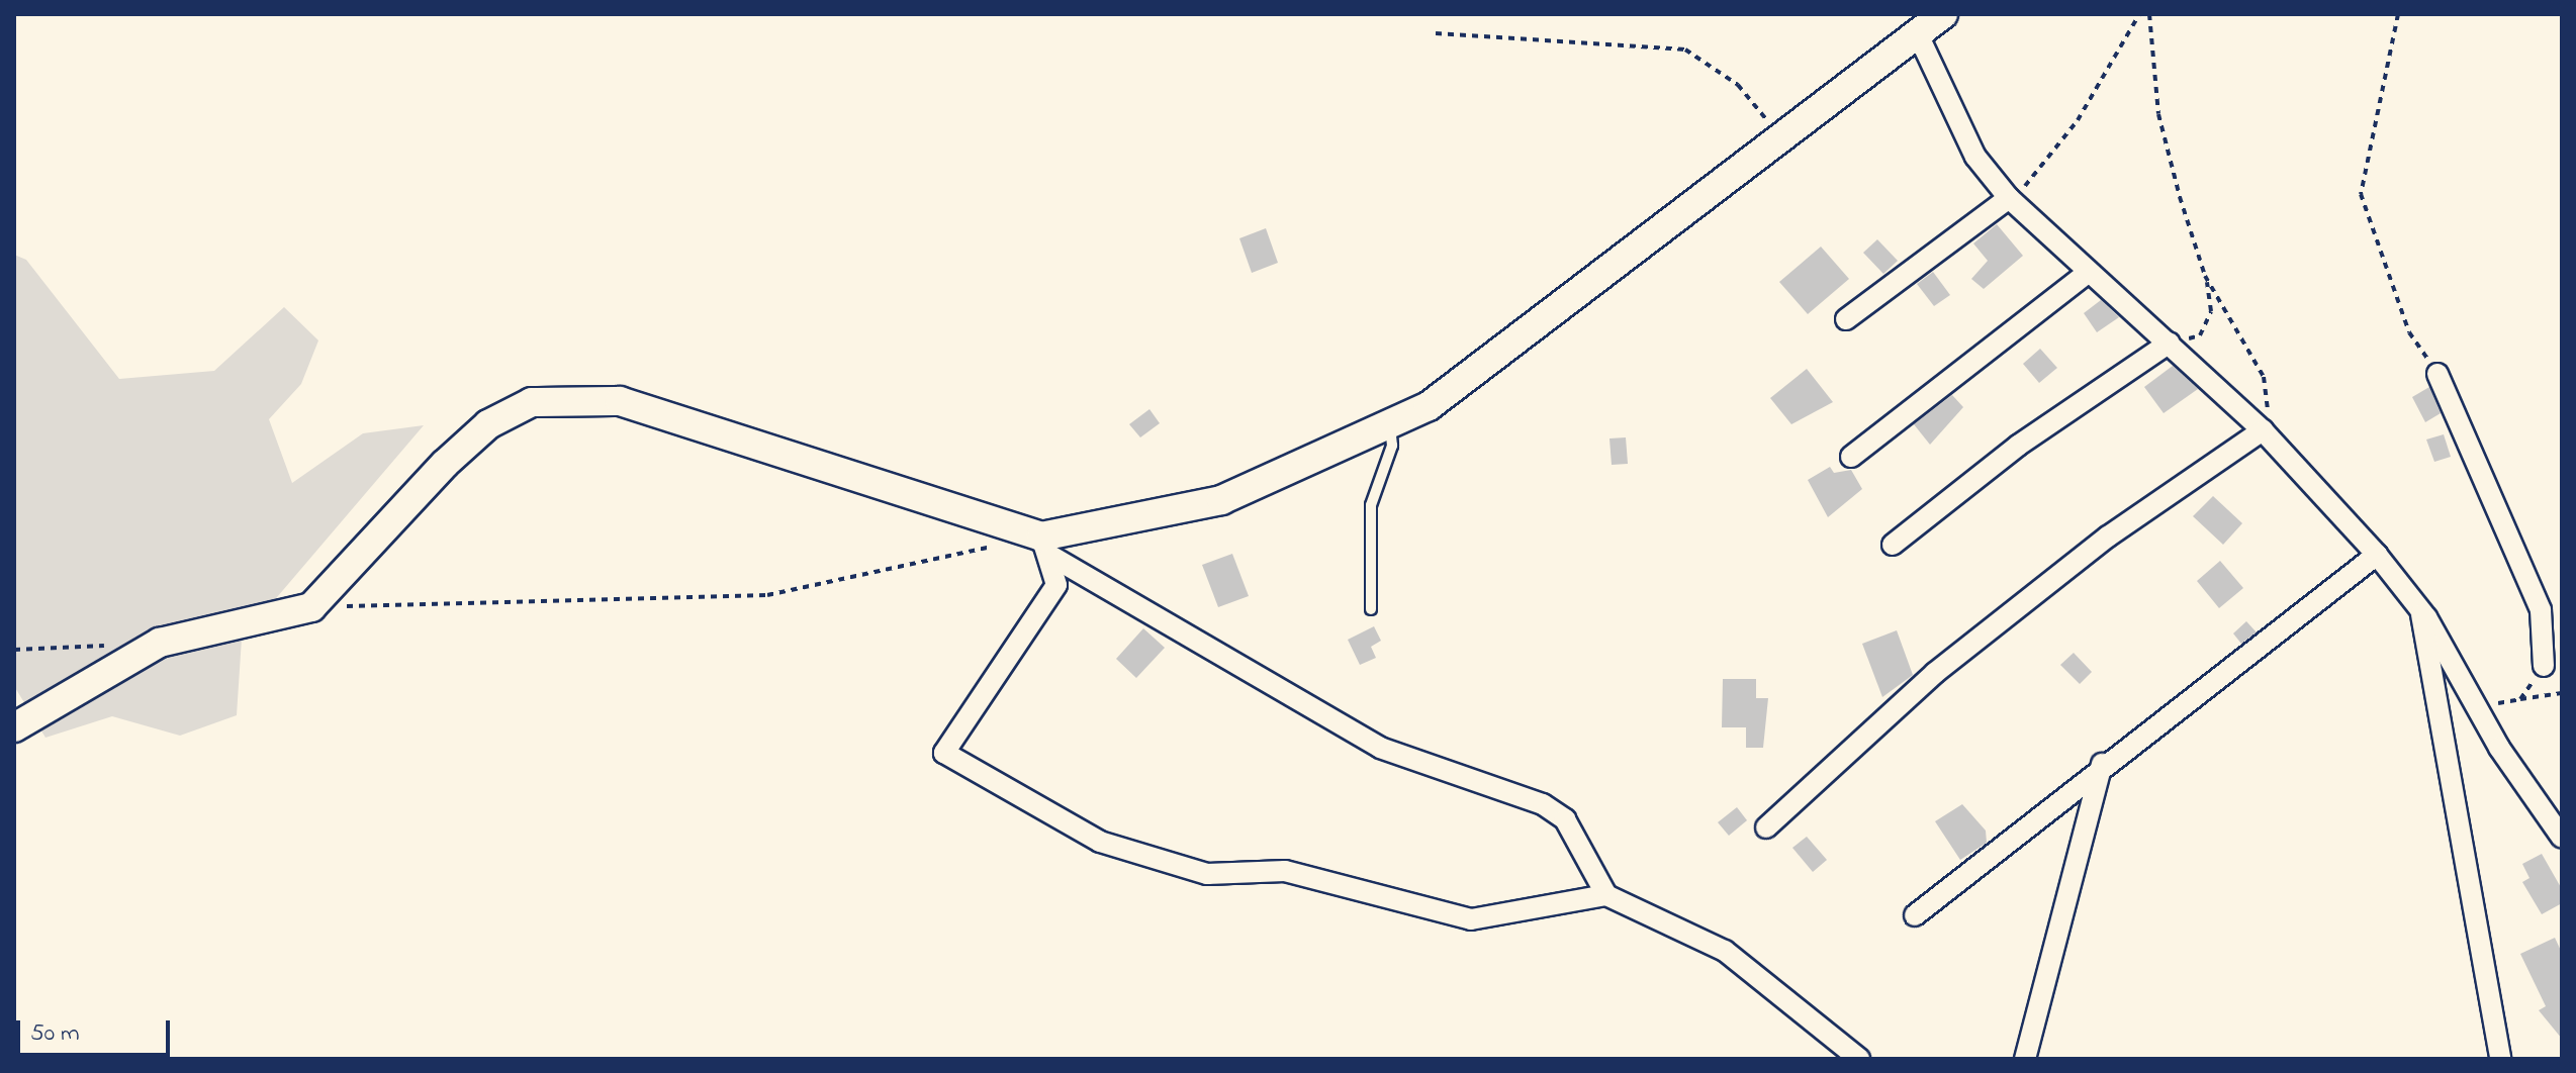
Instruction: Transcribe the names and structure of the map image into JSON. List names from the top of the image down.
{
  "scale_bar": "50 m"
}
